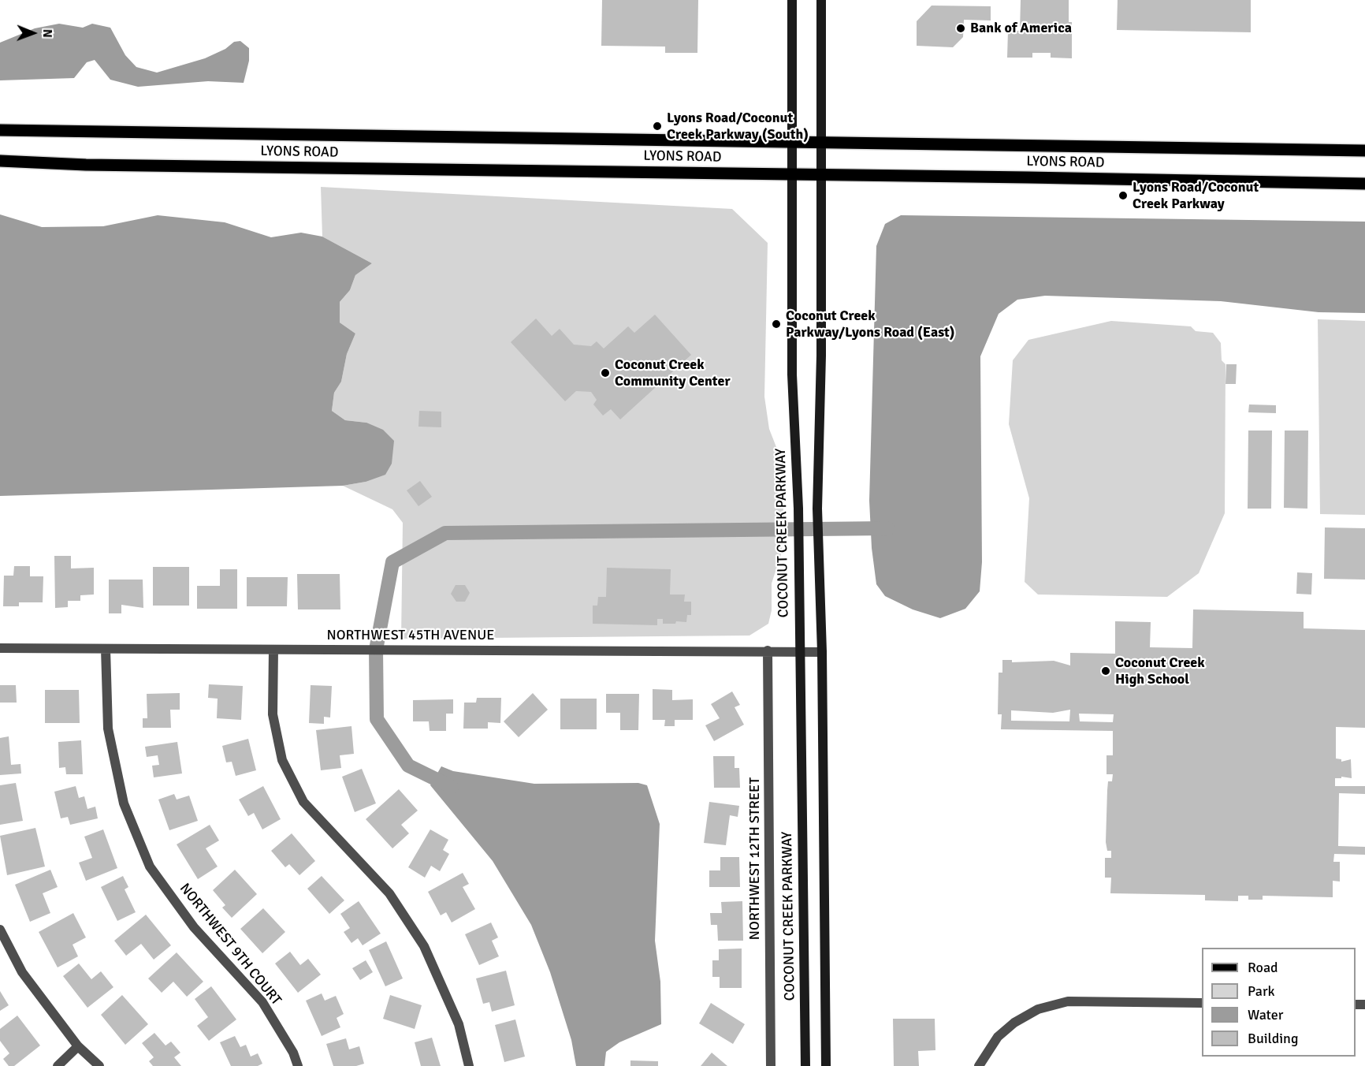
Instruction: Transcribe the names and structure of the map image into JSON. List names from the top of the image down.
{
  "streets": {
    "main road": ["LYONS ROAD", "COCONUT CREEK PARKWAY"],
    "street": ["NORTHWEST 45TH AVENUE", "NORTHWEST 12TH STREET", "NORTHWEST 9TH COURT"]
  },
  "crossings": [
    ["LYONS ROAD", "COCONUT CREEK PARKWAY"],
    ["COCONUT CREEK PARKWAY", "NORTHWEST 45TH AVENUE"],
    ["NORTHWEST 45TH AVENUE", "NORTHWEST 12TH STREET"],
    ["NORTHWEST 45TH AVENUE", "NORTHWEST 9TH COURT"]
  ],
  "places": [
    "Bank of America",
    "Lyons Road/Coconut Creek Parkway (South)",
    "Lyons Road/Coconut Creek Parkway",
    "Coconut Creek Parkway/Lyons Road (East)",
    "Coconut Creek Community Center",
    "Coconut Creek High School"
  ],
  "legend": [
    "Road",
    "Park",
    "Water",
    "Building"
  ],
  "north": "right"
}
